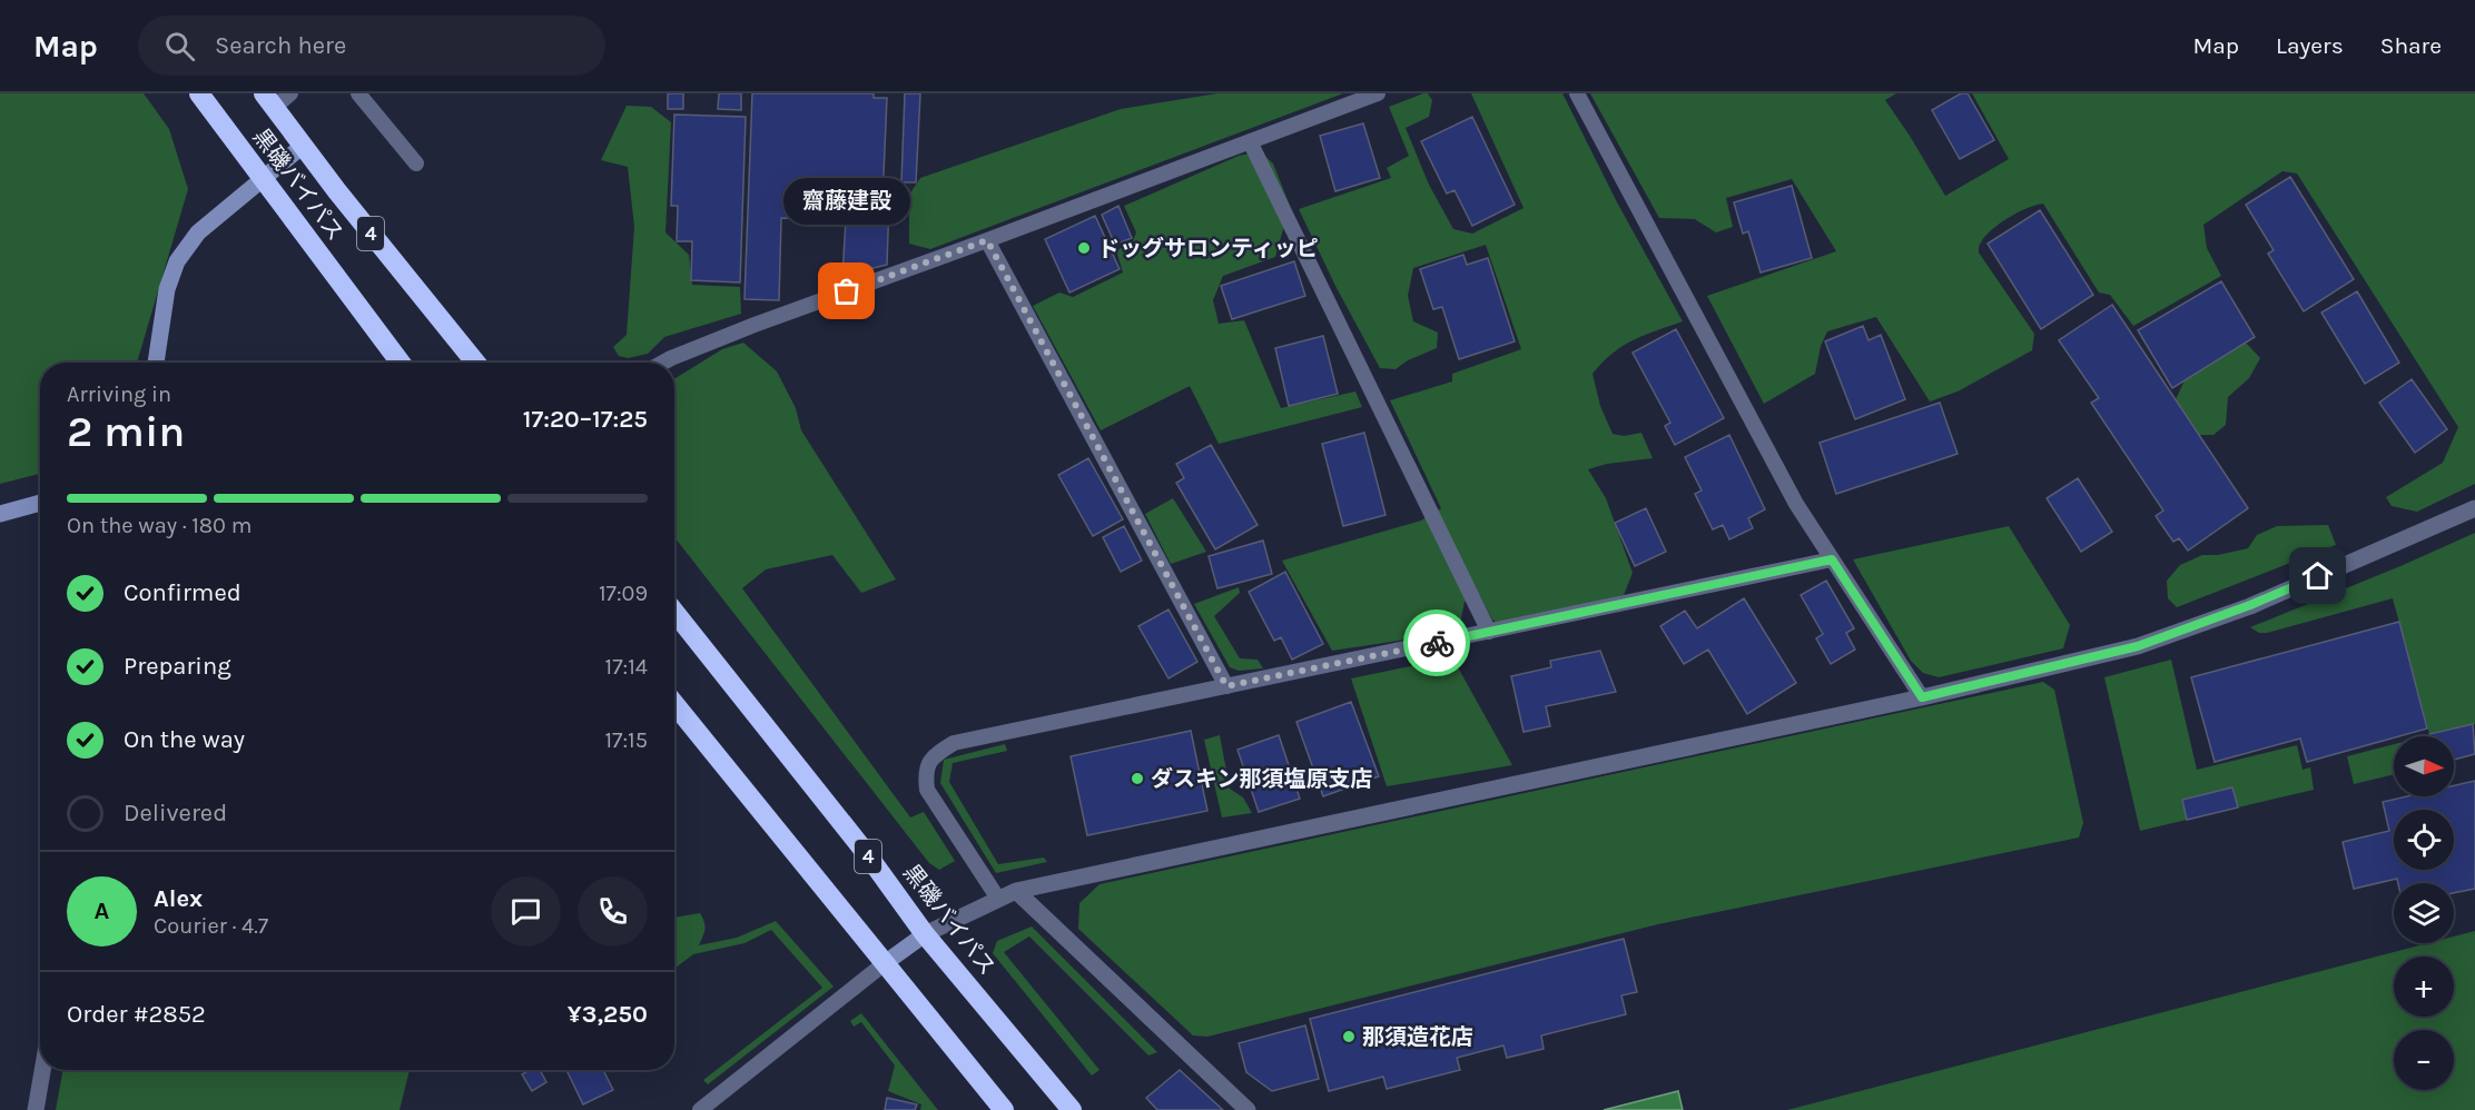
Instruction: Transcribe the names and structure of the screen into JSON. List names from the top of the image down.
{
  "streets": {
    "highway": ["黒磯バイパス", "4"]
  },
  "places": [
    "ドッグサロンティッピ",
    "齋藤建設",
    "ダスキン那須塩原支店",
    "那須造花店"
  ],
  "north": "right",
  "page": {
    "header": "Map",
    "search": "Search here",
    "nav": ["Map", "Layers", "Share"],
    "bubble": "齋藤建設",
    "heading": ["2 min", "Arriving in", "17:20–17:25"],
    "panel": [
      "Alex",
      "Courier · 4.7",
      "Order #2852",
      "¥3,250"
    ],
    "bar": "On the way · 180 m",
    "list": [
      ["Confirmed", "17:09"],
      ["Preparing", "17:14"],
      ["On the way", "17:15"],
      "Delivered"
    ],
    "map_buttons": ["+", "−"],
    "round": "A"
  }
}
